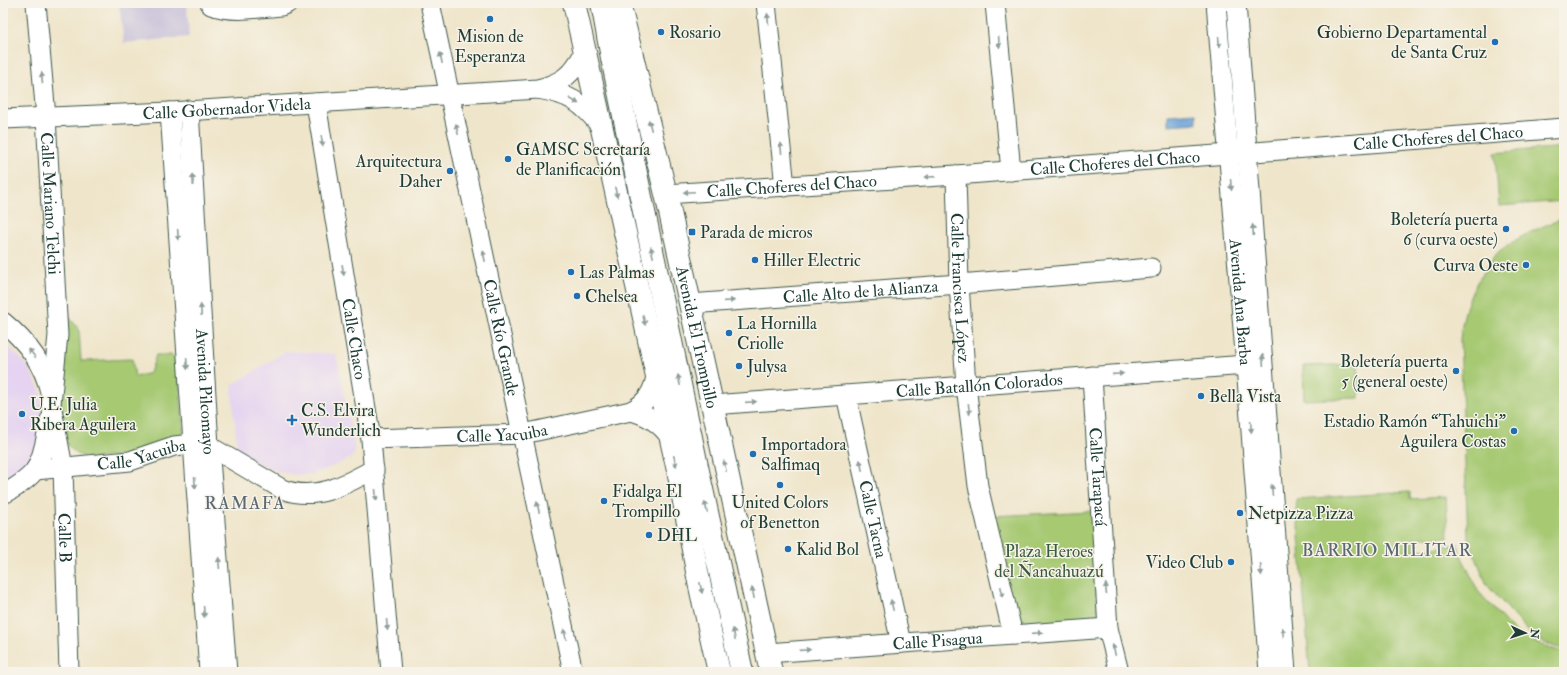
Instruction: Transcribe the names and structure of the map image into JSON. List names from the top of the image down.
{
  "streets": {
    "main road": ["Avenida El Trompillo"],
    "street": [
      "Calle Gobernador Videla",
      "Calle Choferes del Chaco",
      "Calle Mariano Telchi",
      "Calle Francisca López",
      "Calle Alto de la Alianza",
      "Avenida Ana Barba",
      "Calle Río Grande",
      "Calle Chaco",
      "Calle Batallón Colorados",
      "Avenida Pilcomayo",
      "Calle Yacuiba",
      "Calle Tarapacá",
      "Calle Tacna",
      "Calle B",
      "Calle Pisagua"
    ]
  },
  "crossings": [
    ["Calle Gobernador Videla", "Calle Mariano Telchi"],
    ["Calle Gobernador Videla", "Calle Río Grande"],
    ["Calle Gobernador Videla", "Calle Chaco"],
    ["Calle Gobernador Videla", "Avenida Pilcomayo"],
    ["Calle Choferes del Chaco", "Calle Francisca López"],
    ["Calle Choferes del Chaco", "Avenida Ana Barba"],
    ["Calle Choferes del Chaco", "Avenida El Trompillo"],
    ["Calle Mariano Telchi", "Calle B"],
    ["Calle Francisca López", "Calle Alto de la Alianza"],
    ["Calle Francisca López", "Calle Batallón Colorados"],
    ["Calle Francisca López", "Calle Pisagua"],
    ["Calle Alto de la Alianza", "Avenida El Trompillo"],
    ["Avenida Ana Barba", "Calle Batallón Colorados"],
    ["Calle Río Grande", "Calle Yacuiba"],
    ["Avenida El Trompillo", "Calle Batallón Colorados"],
    ["Avenida El Trompillo", "Calle Pisagua"],
    ["Calle Chaco", "Calle Yacuiba"],
    ["Calle Batallón Colorados", "Calle Tarapacá"],
    ["Calle Batallón Colorados", "Calle Tacna"],
    ["Avenida Pilcomayo", "Calle Yacuiba"],
    ["Calle Yacuiba", "Calle B"],
    ["Calle Tarapacá", "Calle Pisagua"],
    ["Calle Tacna", "Calle Pisagua"]
  ],
  "one_way": [
    "Calle Francisca López",
    "Calle Alto de la Alianza",
    "Calle Río Grande",
    "Calle Chaco",
    "Calle Batallón Colorados",
    "Calle Tarapacá",
    "Calle Tacna",
    "Calle Pisagua"
  ],
  "districts": ["RAMAFA", "BARRIO MILITAR"],
  "parks": ["Plaza Heroes del Ñancahuazú"],
  "places": {
    "other": [
      "Mision de Esperanza",
      "Rosario",
      "Gobierno Departamental de Santa Cruz",
      "GAMSC Secretaría de Planificación",
      "Arquitectura Daher",
      "Boletería puerta 6 (curva oeste)",
      "Hiller Electric",
      "Curva Oeste",
      "Las Palmas",
      "Chelsea",
      "La Hornilla Criolle",
      "Julysa",
      "Boletería puerta 5 (general oeste)",
      "Bella Vista",
      "U.E. Julia Ribera Aguilera",
      "Estadio Ramón “Tahuichi” Aguilera Costas",
      "Importadora Salfimaq",
      "United Colors of Benetton",
      "Fidalga El Trompillo",
      "Netpizza Pizza",
      "DHL",
      "Kalid Bol",
      "Video Club"
    ],
    "transit": ["Parada de micros"],
    "health": ["C.S. Elvira Wunderlich"]
  },
  "north": "right"
}
